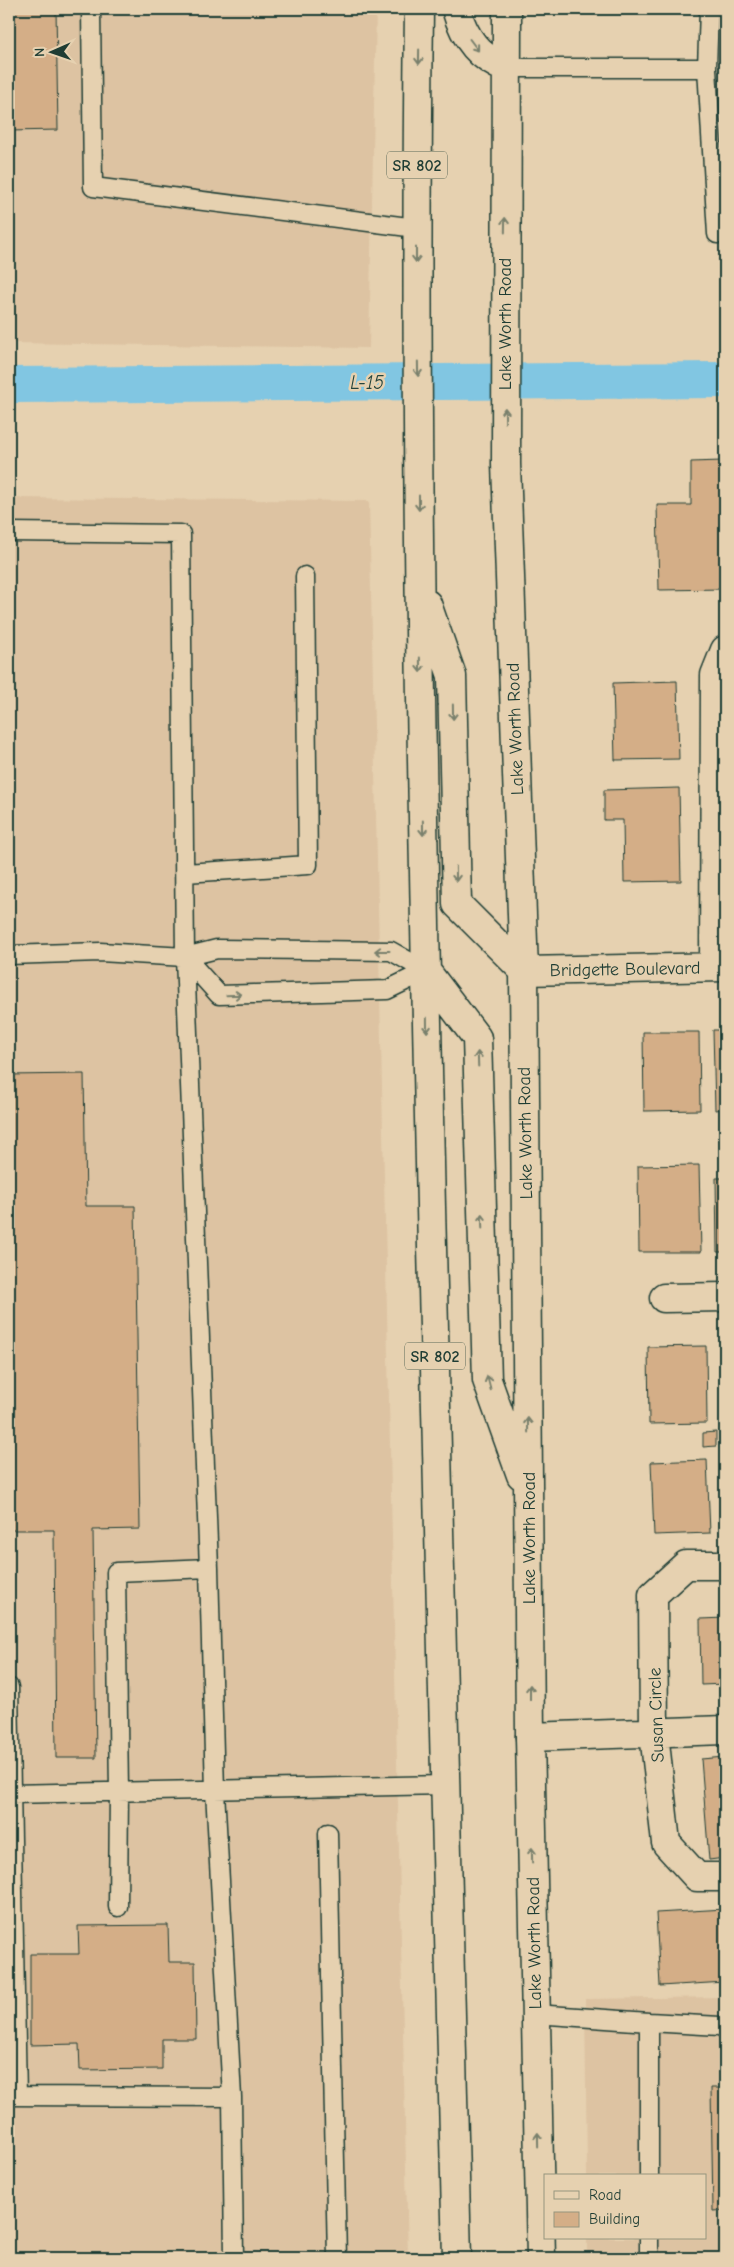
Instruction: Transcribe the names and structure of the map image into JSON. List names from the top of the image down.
{
  "streets": {
    "main road": [
      "SR 802",
      "Lake Worth Road",
      "Bridgette Boulevard",
      "Susan Circle"
    ]
  },
  "crossings": [
    ["Lake Worth Road", "Bridgette Boulevard"]
  ],
  "water": ["L-15"],
  "legend": ["Road", "Building"],
  "north": "left"
}
